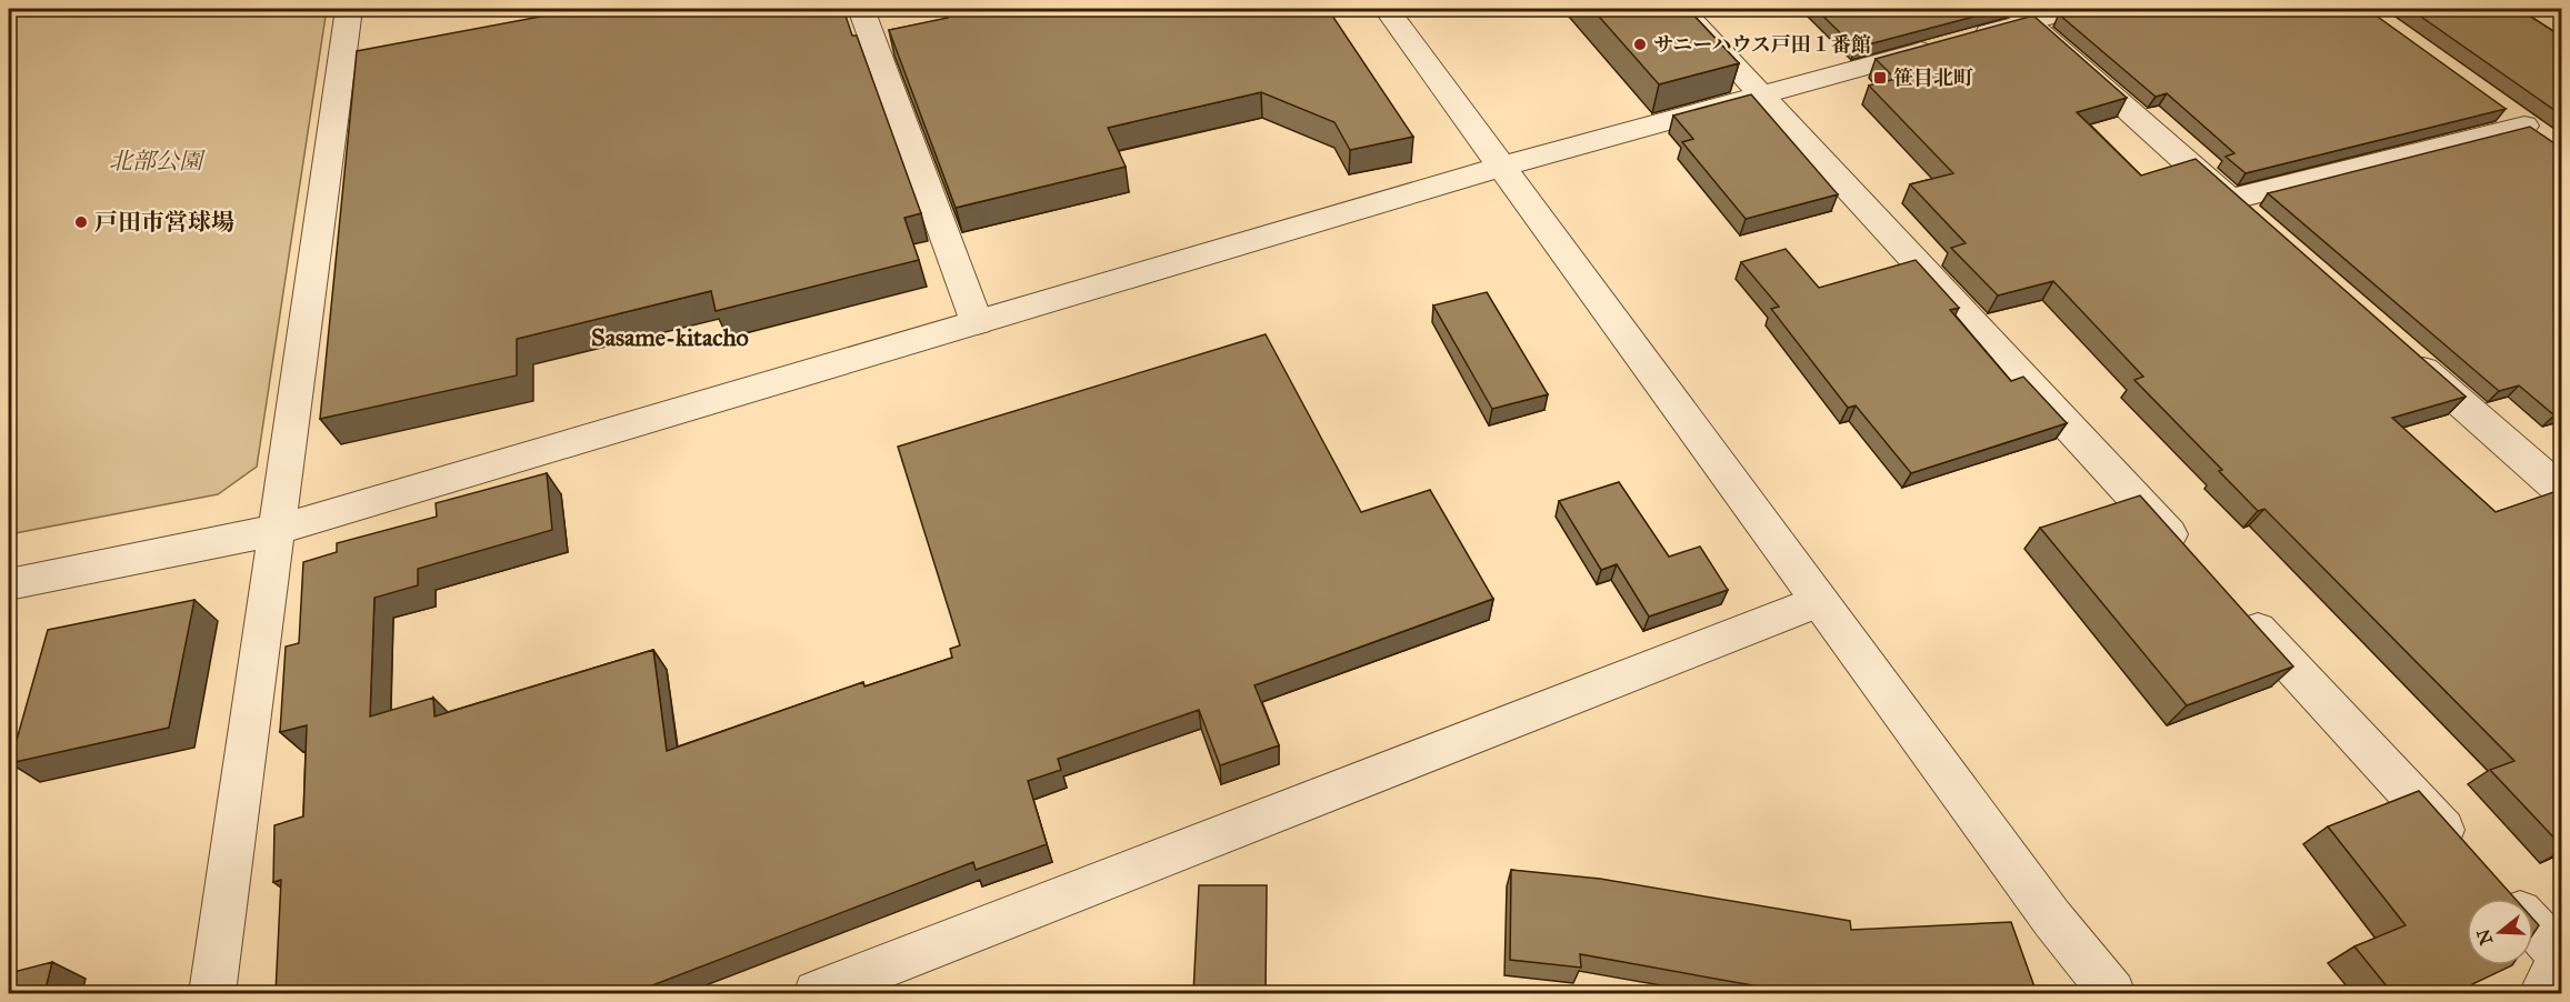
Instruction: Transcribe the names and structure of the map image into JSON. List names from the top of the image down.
{
  "districts": ["Sasame-kitacho"],
  "parks": ["北部公園"],
  "places": {
    "other": ["サニーハウス戸田１番館", "戸田市営球場"],
    "transit": ["笹目北町"]
  },
  "north": "left"
}
